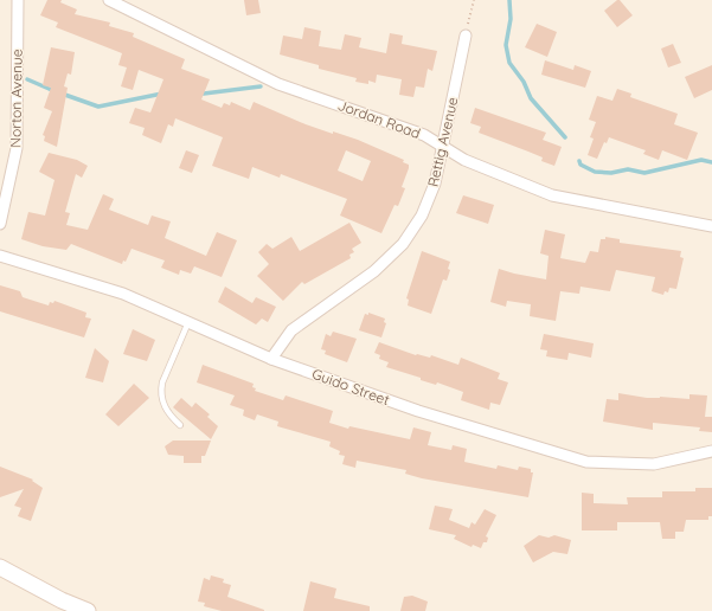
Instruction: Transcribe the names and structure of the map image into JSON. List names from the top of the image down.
{
  "streets": {
    "street": [
      "Norton Avenue",
      "Jordan Road",
      "Rettig Avenue",
      "Guido Street"
    ]
  },
  "crossings": [
    ["Jordan Road", "Rettig Avenue"],
    ["Rettig Avenue", "Guido Street"]
  ]
}
